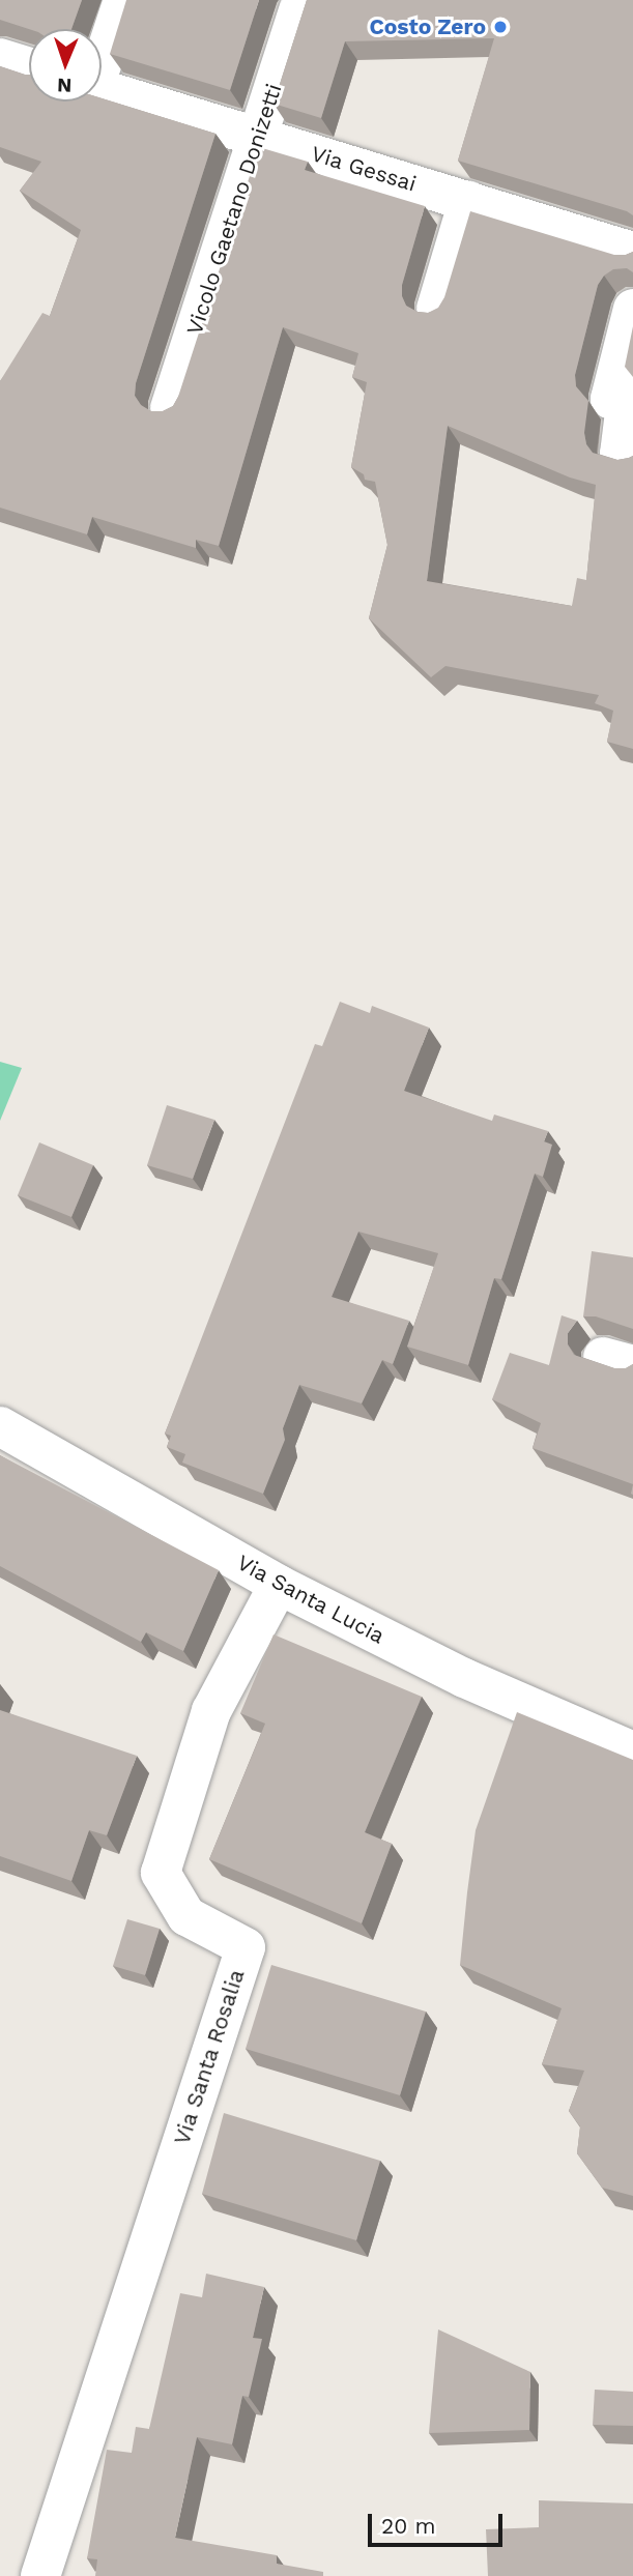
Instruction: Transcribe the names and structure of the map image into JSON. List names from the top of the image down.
{
  "streets": {
    "street": [
      "Via Gessai",
      "Vicolo Gaetano Donizetti",
      "Via Santa Lucia",
      "Via Santa Rosalia"
    ]
  },
  "crossings": [
    ["Via Gessai", "Vicolo Gaetano Donizetti"],
    ["Via Santa Lucia", "Via Santa Rosalia"]
  ],
  "places": ["Costo Zero"],
  "scale_bar": "20 m",
  "north": "bottom"
}
